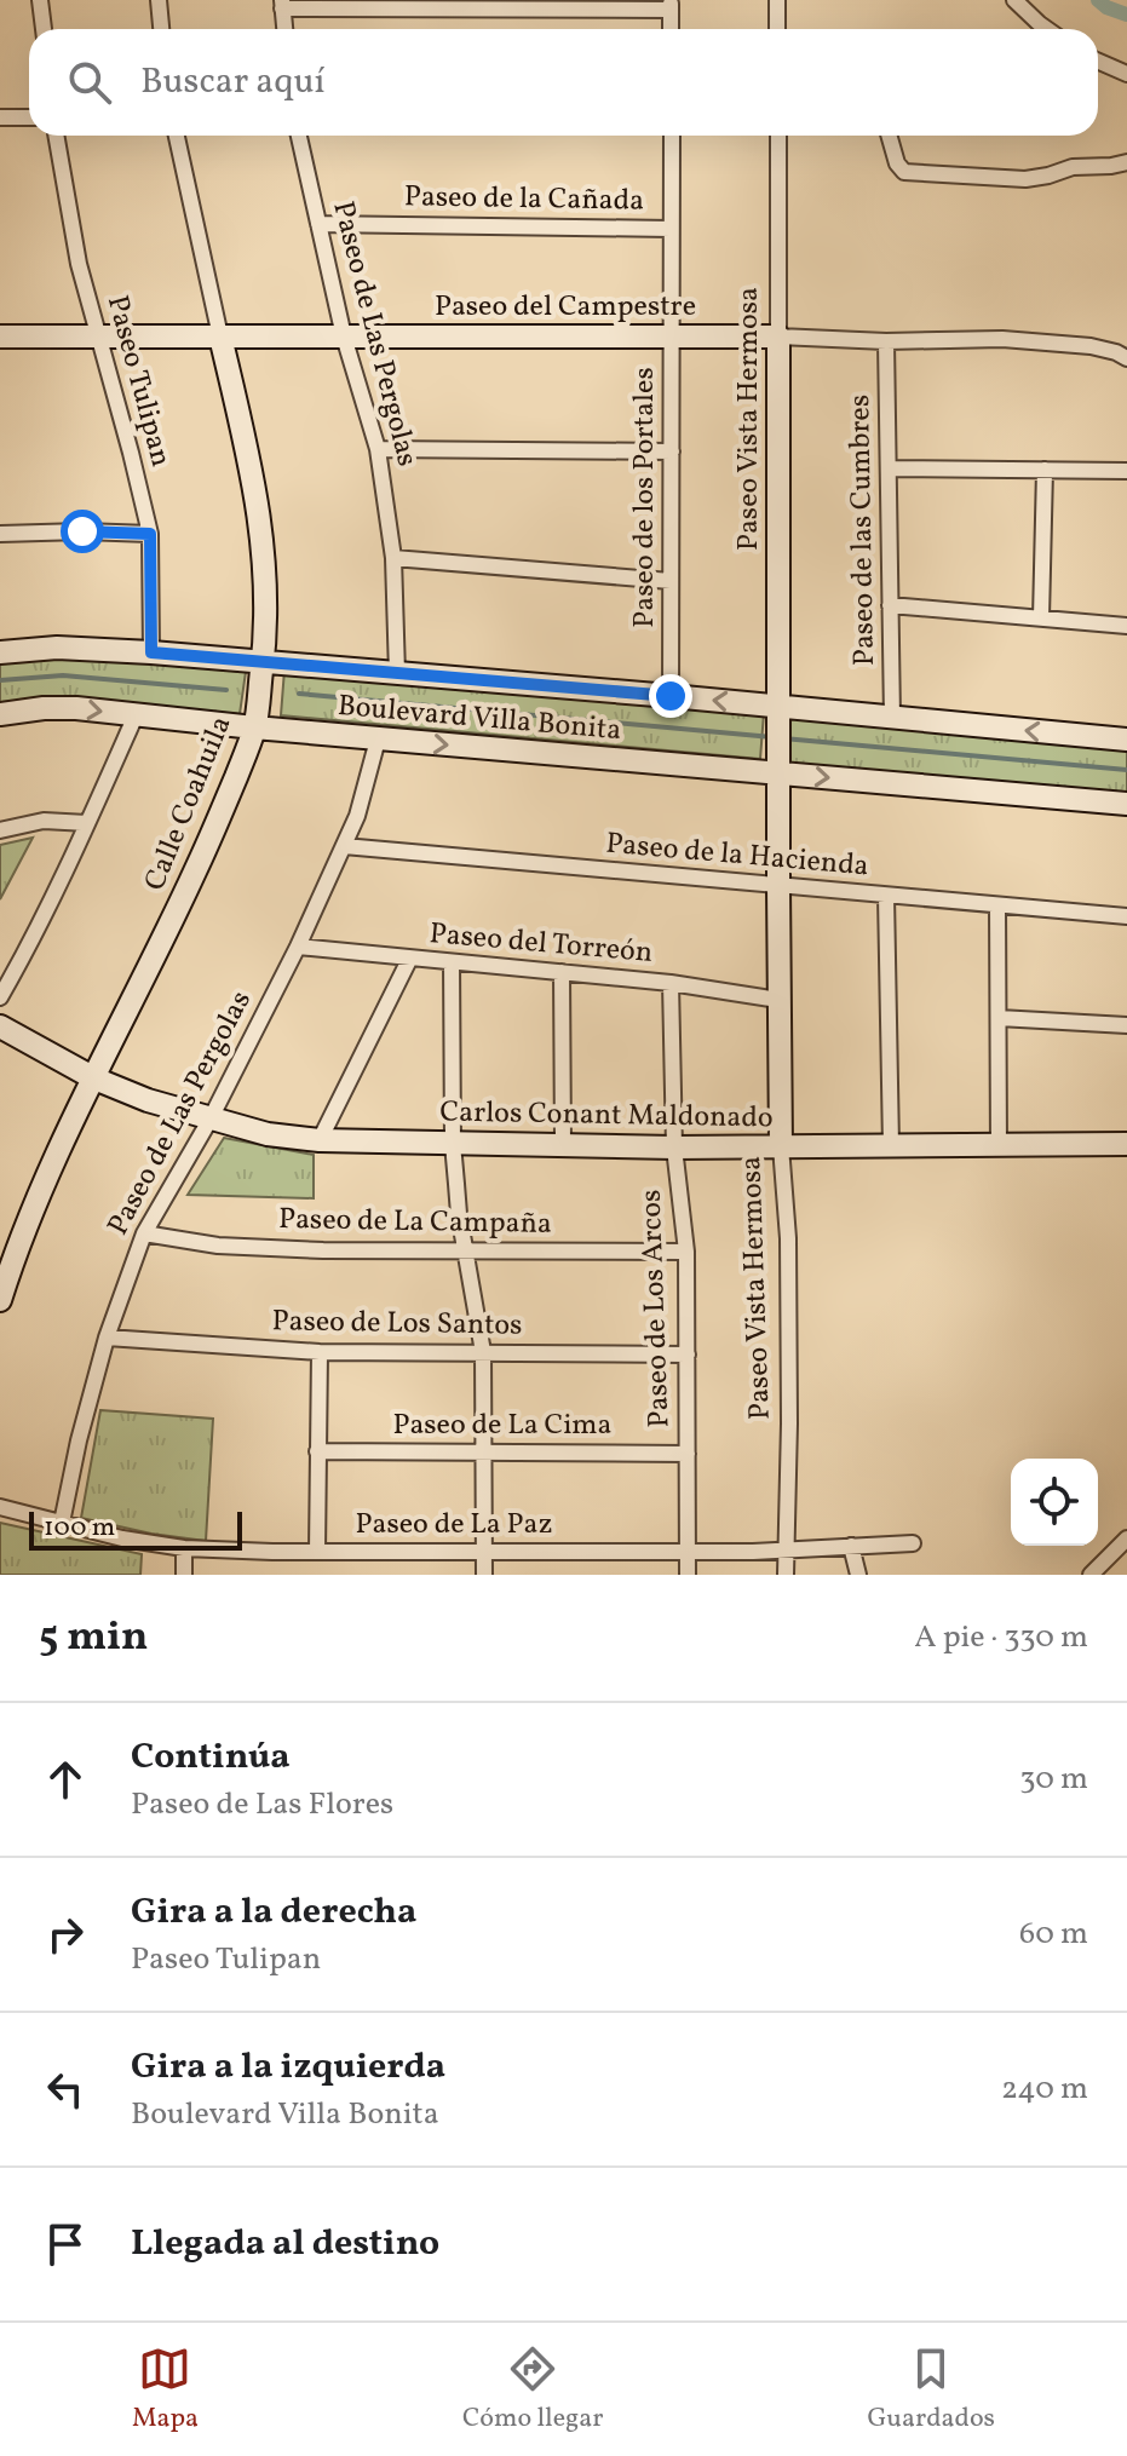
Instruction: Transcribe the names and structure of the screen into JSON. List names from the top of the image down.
{
  "streets": {
    "street": [
      "Paseo de la Cañada",
      "Paseo del Campestre",
      "Paseo de Las Pergolas",
      "Paseo Tulipan",
      "Paseo Vista Hermosa",
      "Paseo de los Portales",
      "Paseo de las Cumbres",
      "Boulevard Villa Bonita",
      "Calle Coahuila",
      "Paseo de la Hacienda",
      "Paseo del Torreón",
      "Carlos Conant Maldonado",
      "Paseo de La Campaña",
      "Paseo de Los Arcos",
      "Paseo de Los Santos",
      "Paseo de La Cima",
      "Paseo de La Paz"
    ]
  },
  "crossings": [
    ["Paseo de la Cañada", "Paseo de Las Pergolas"],
    ["Paseo de la Cañada", "Paseo de los Portales"],
    ["Paseo del Campestre", "Paseo de Las Pergolas"],
    ["Paseo del Campestre", "Paseo Tulipan"],
    ["Paseo del Campestre", "Paseo Vista Hermosa"],
    ["Paseo del Campestre", "Paseo de los Portales"],
    ["Paseo del Campestre", "Paseo de las Cumbres"],
    ["Paseo del Campestre", "Calle Coahuila"],
    ["Paseo de Las Pergolas", "Boulevard Villa Bonita"],
    ["Paseo de Las Pergolas", "Paseo de la Hacienda"],
    ["Paseo de Las Pergolas", "Paseo del Torreón"],
    ["Paseo de Las Pergolas", "Carlos Conant Maldonado"],
    ["Paseo de Las Pergolas", "Paseo de La Campaña"],
    ["Paseo de Las Pergolas", "Paseo de Los Santos"],
    ["Paseo de Las Pergolas", "Paseo de La Paz"],
    ["Paseo Tulipan", "Boulevard Villa Bonita"],
    ["Paseo Vista Hermosa", "Boulevard Villa Bonita"],
    ["Paseo Vista Hermosa", "Paseo de la Hacienda"],
    ["Paseo Vista Hermosa", "Paseo del Torreón"],
    ["Paseo Vista Hermosa", "Carlos Conant Maldonado"],
    ["Paseo Vista Hermosa", "Paseo de La Paz"],
    ["Paseo de los Portales", "Boulevard Villa Bonita"],
    ["Paseo de las Cumbres", "Boulevard Villa Bonita"],
    ["Boulevard Villa Bonita", "Calle Coahuila"],
    ["Calle Coahuila", "Carlos Conant Maldonado"],
    ["Paseo del Torreón", "Paseo de Los Arcos"],
    ["Carlos Conant Maldonado", "Paseo de Los Arcos"],
    ["Paseo de La Campaña", "Paseo de Los Arcos"],
    ["Paseo de Los Arcos", "Paseo de Los Santos"],
    ["Paseo de Los Arcos", "Paseo de La Cima"],
    ["Paseo de Los Arcos", "Paseo de La Paz"]
  ],
  "scale_bar": "100 m",
  "page": {
    "search": "Buscar aquí",
    "scale": "100 m",
    "heading": ["5 min", "A pie · 330 m"],
    "list": [
      ["Continúa", "Paseo de Las Flores", "30 m"],
      ["Gira a la derecha", "Paseo Tulipan", "60 m"],
      ["Gira a la izquierda", "Boulevard Villa Bonita", "240 m"],
      "Llegada al destino"
    ],
    "nav": ["Mapa", "Cómo llegar", "Guardados"]
  }
}
